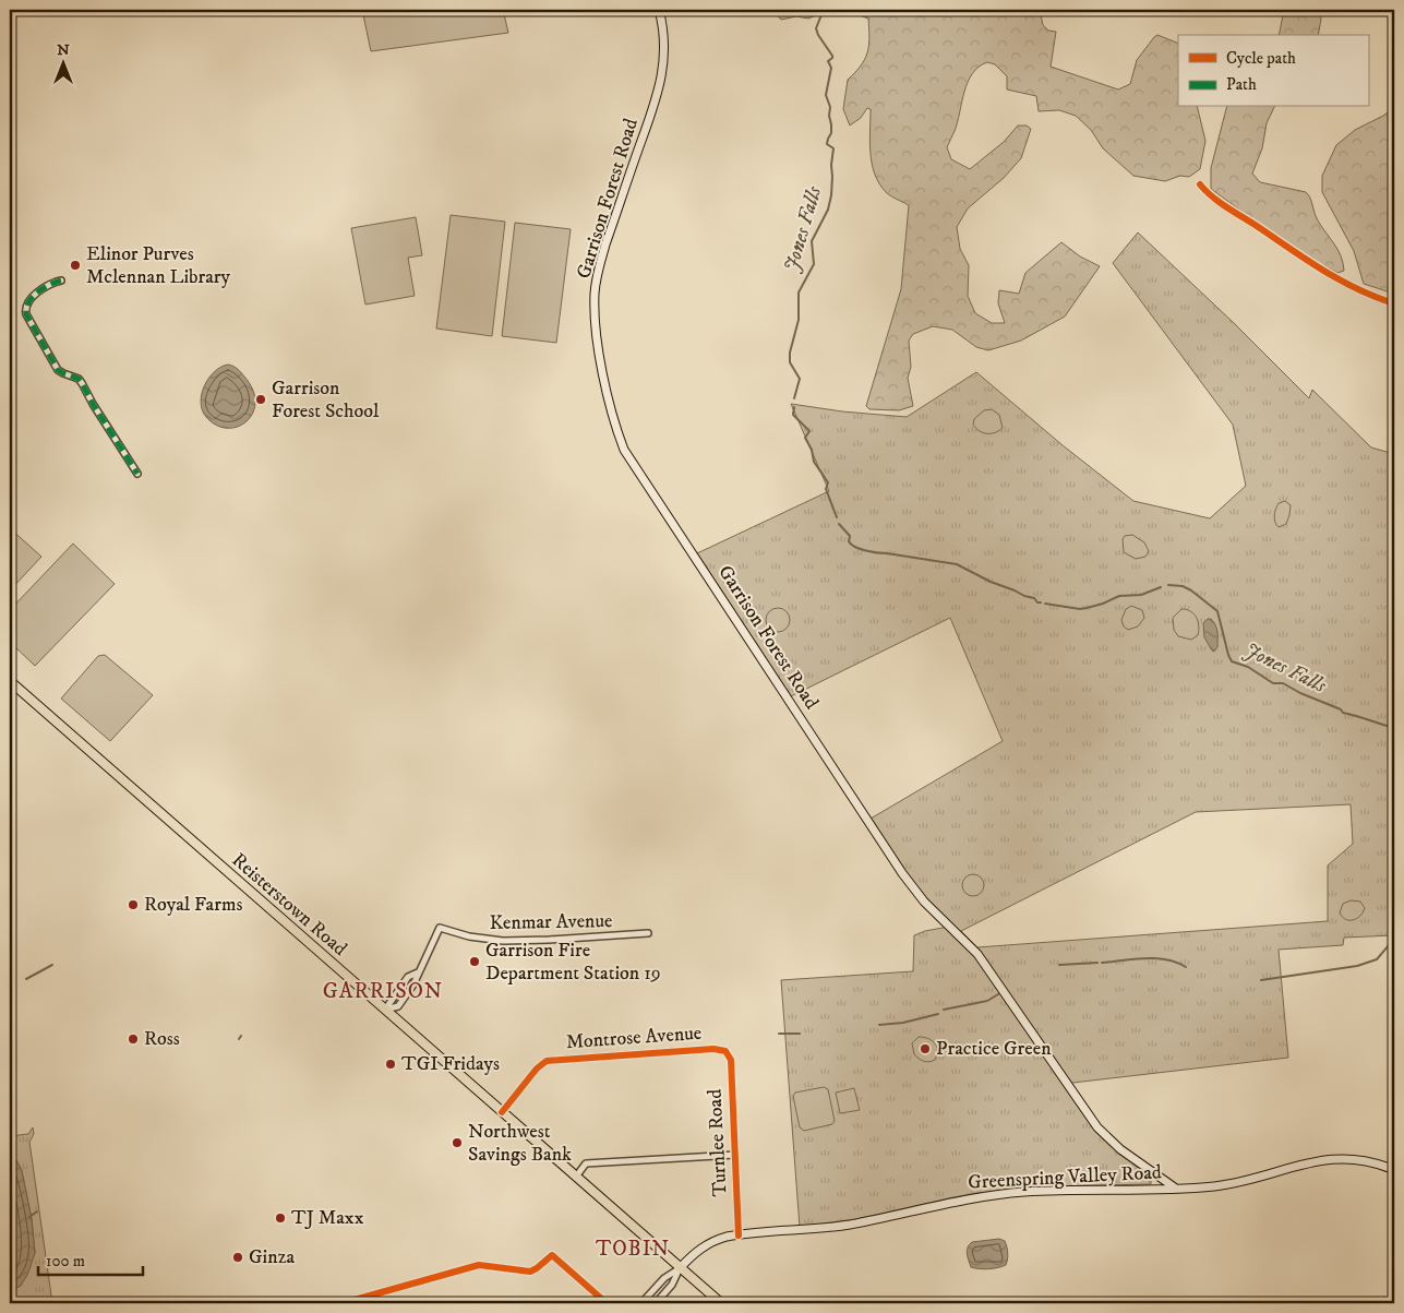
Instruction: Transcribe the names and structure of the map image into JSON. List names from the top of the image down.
{
  "streets": {
    "main road": ["Garrison Forest Road", "Reisterstown Road", "Greenspring Valley Road"],
    "street": ["Kenmar Avenue", "Montrose Avenue", "Turnlee Road"]
  },
  "crossings": [
    ["Garrison Forest Road", "Greenspring Valley Road"],
    ["Reisterstown Road", "Kenmar Avenue"],
    ["Reisterstown Road", "Montrose Avenue"],
    ["Reisterstown Road", "Greenspring Valley Road"],
    ["Montrose Avenue", "Turnlee Road"],
    ["Turnlee Road", "Greenspring Valley Road"]
  ],
  "districts": ["GARRISON", "TOBIN"],
  "water": ["Jones Falls"],
  "places": [
    "Elinor Purves Mclennan Library",
    "Garrison Forest School",
    "Royal Farms",
    "Garrison Fire Department Station 19",
    "Ross",
    "Practice Green",
    "TGI Fridays",
    "Northwest Savings Bank",
    "TJ Maxx",
    "Ginza"
  ],
  "legend": ["Cycle path", "Path"],
  "scale_bar": "100 m",
  "north": "top"
}
